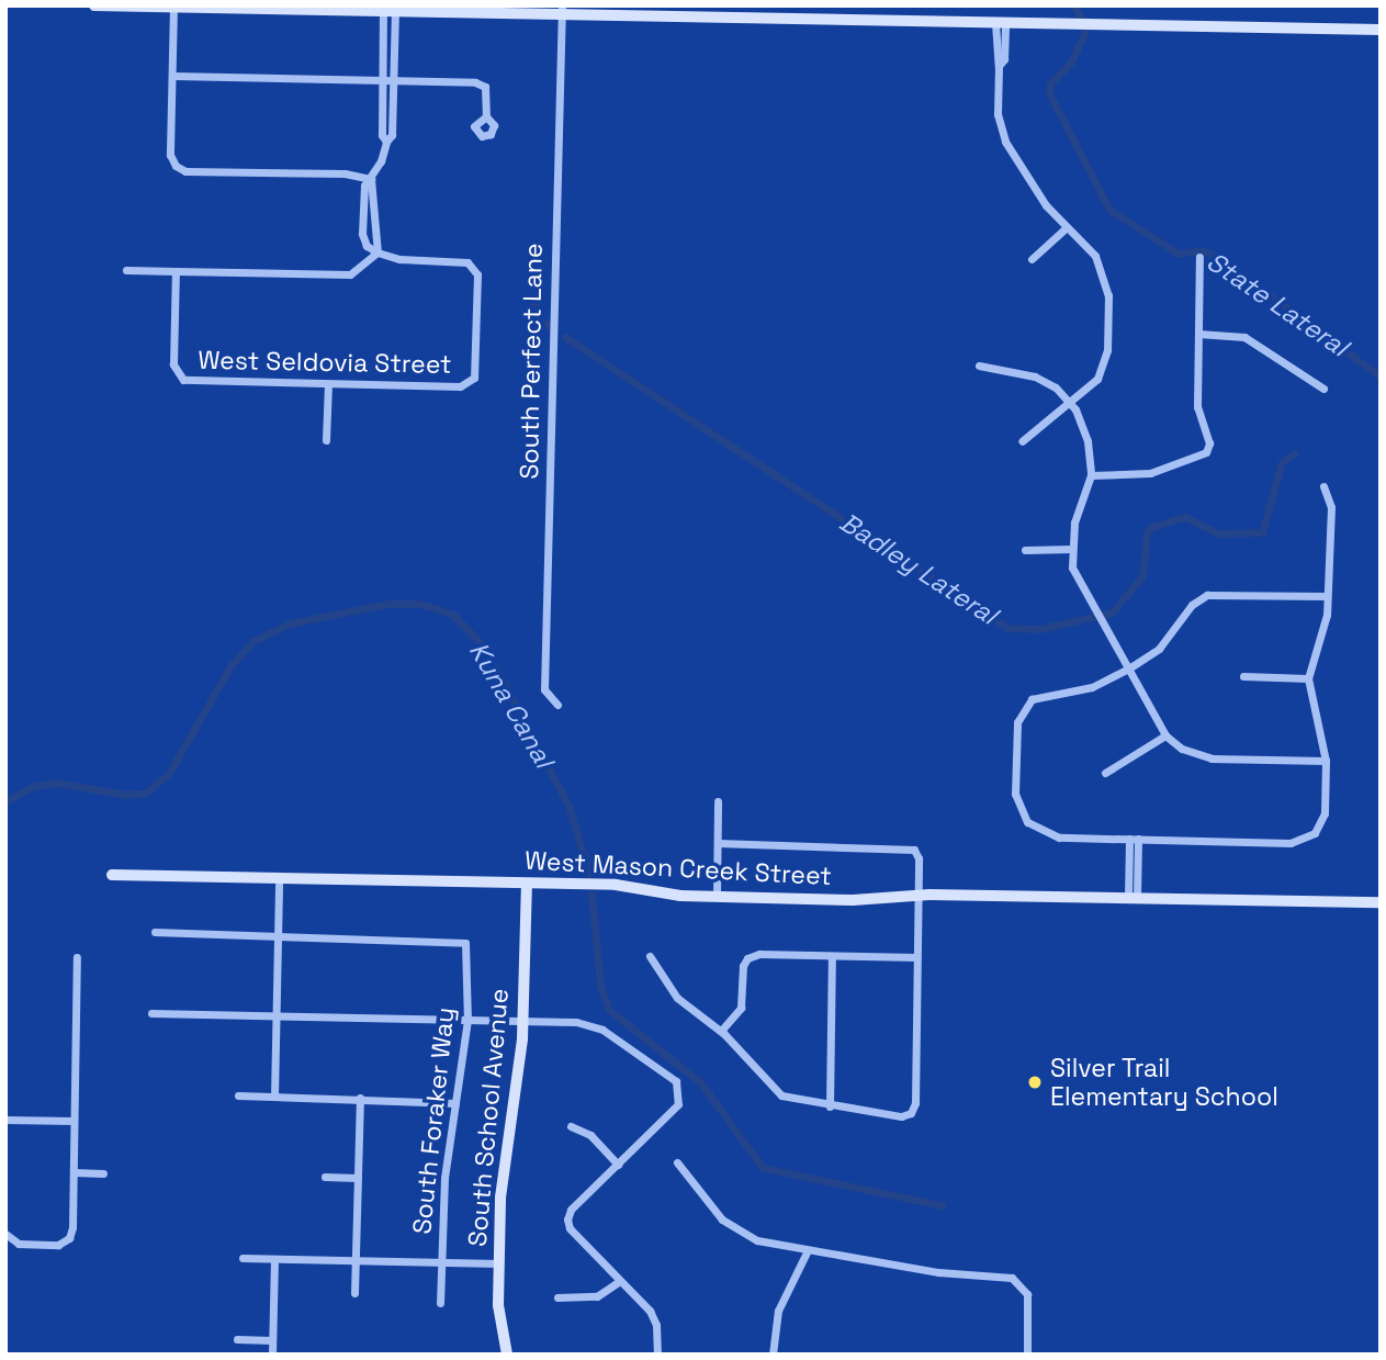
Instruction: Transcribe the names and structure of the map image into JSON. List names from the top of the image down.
{
  "streets": {
    "street": [
      "South Perfect Lane",
      "West Seldovia Street",
      "West Mason Creek Street",
      "South School Avenue",
      "South Foraker Way"
    ]
  },
  "crossings": [
    ["West Mason Creek Street", "South School Avenue"]
  ],
  "water": ["State Lateral", "Badley Lateral", "Kuna Canal"],
  "places": ["Silver Trail Elementary School"]
}
